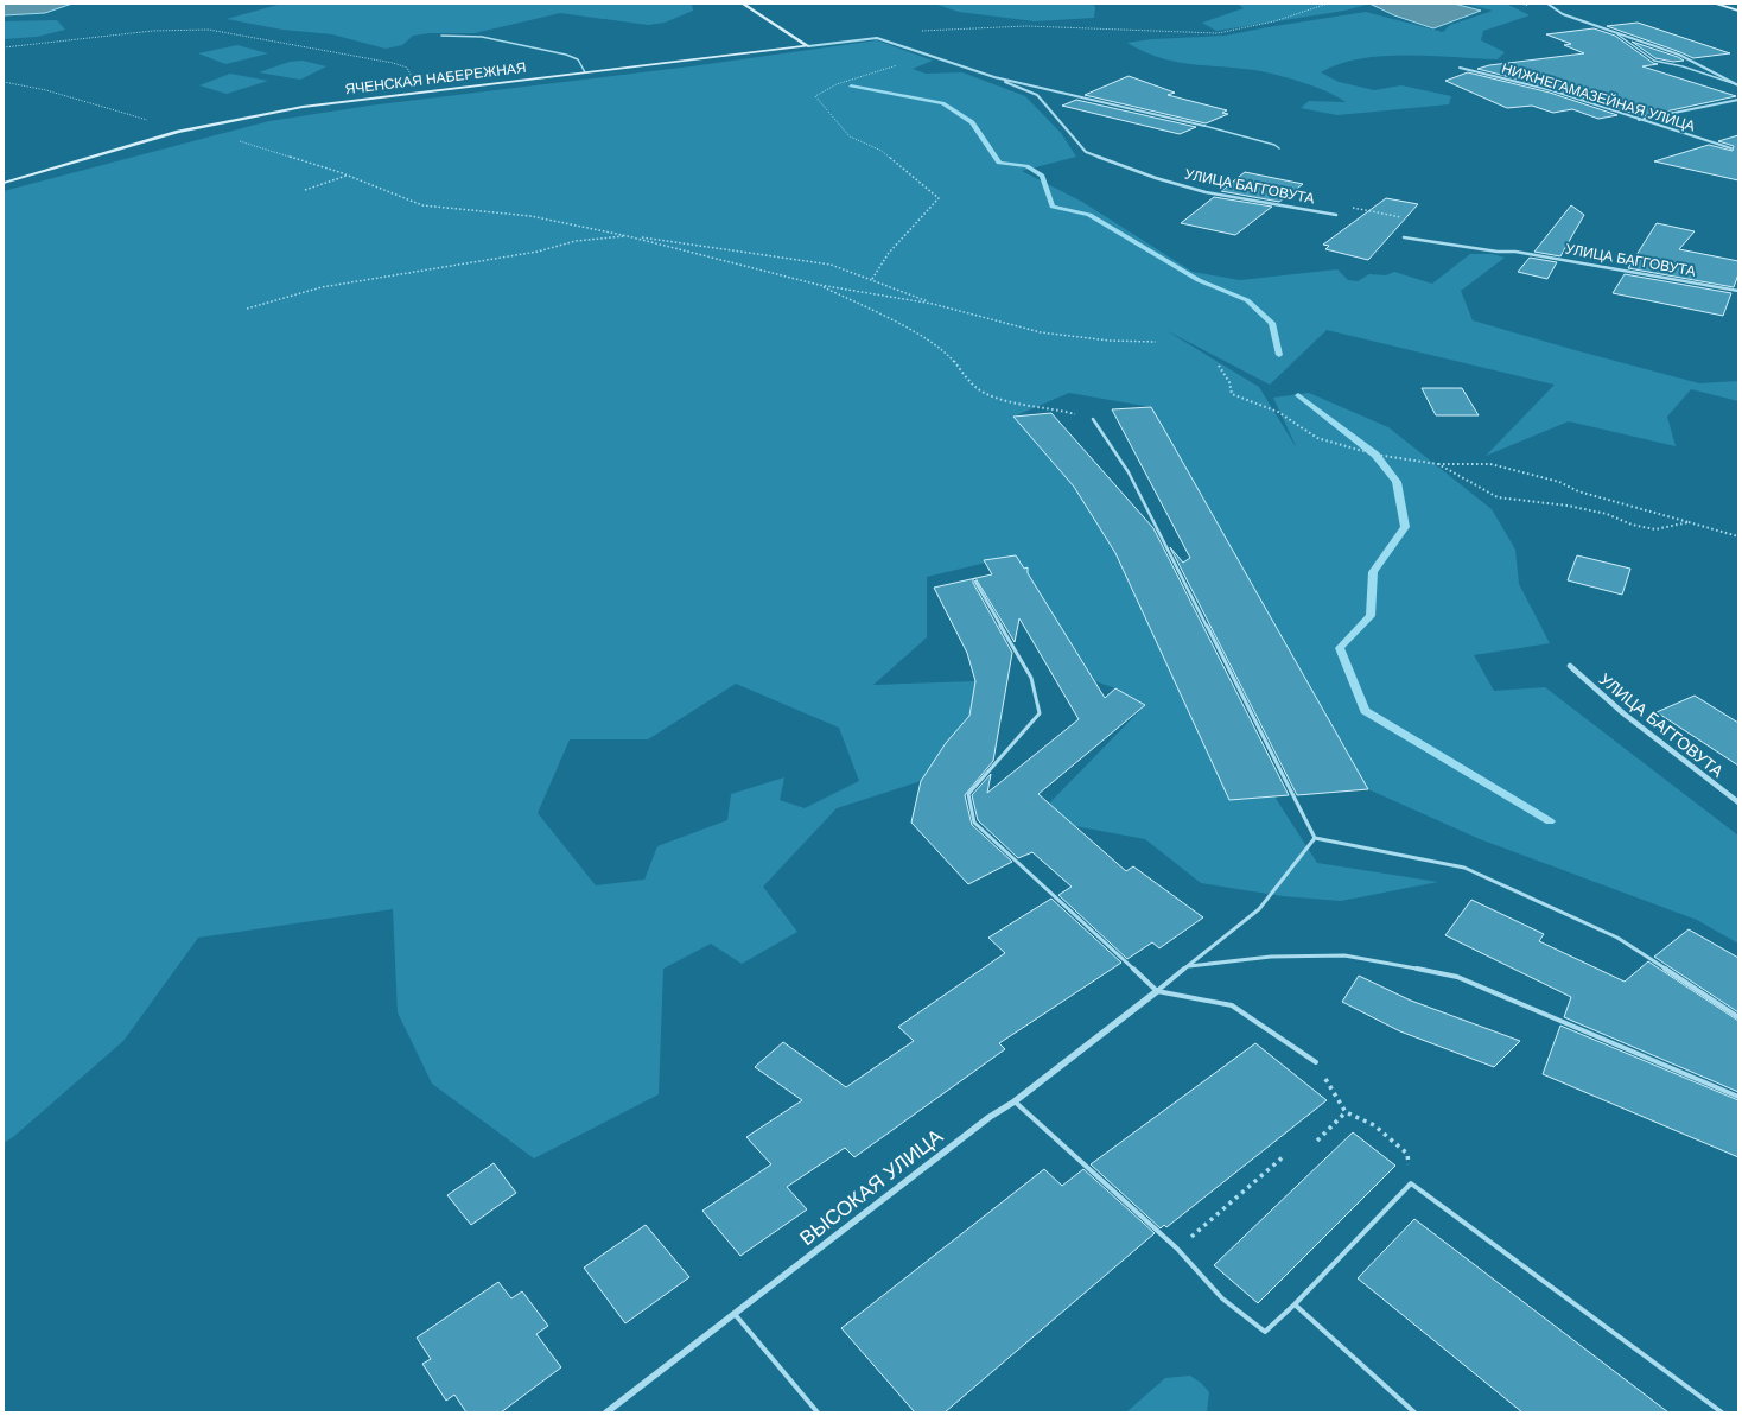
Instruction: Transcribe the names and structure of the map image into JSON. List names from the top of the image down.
{
  "streets": {
    "street": [
      "ЯЧЕНСКАЯ НАБЕРЕЖНАЯ",
      "НИЖНЕГАМАЗЕЙНАЯ УЛИЦА",
      "УЛИЦА БАГГОВУТА",
      "ВЫСОКАЯ УЛИЦА"
    ]
  }
}
